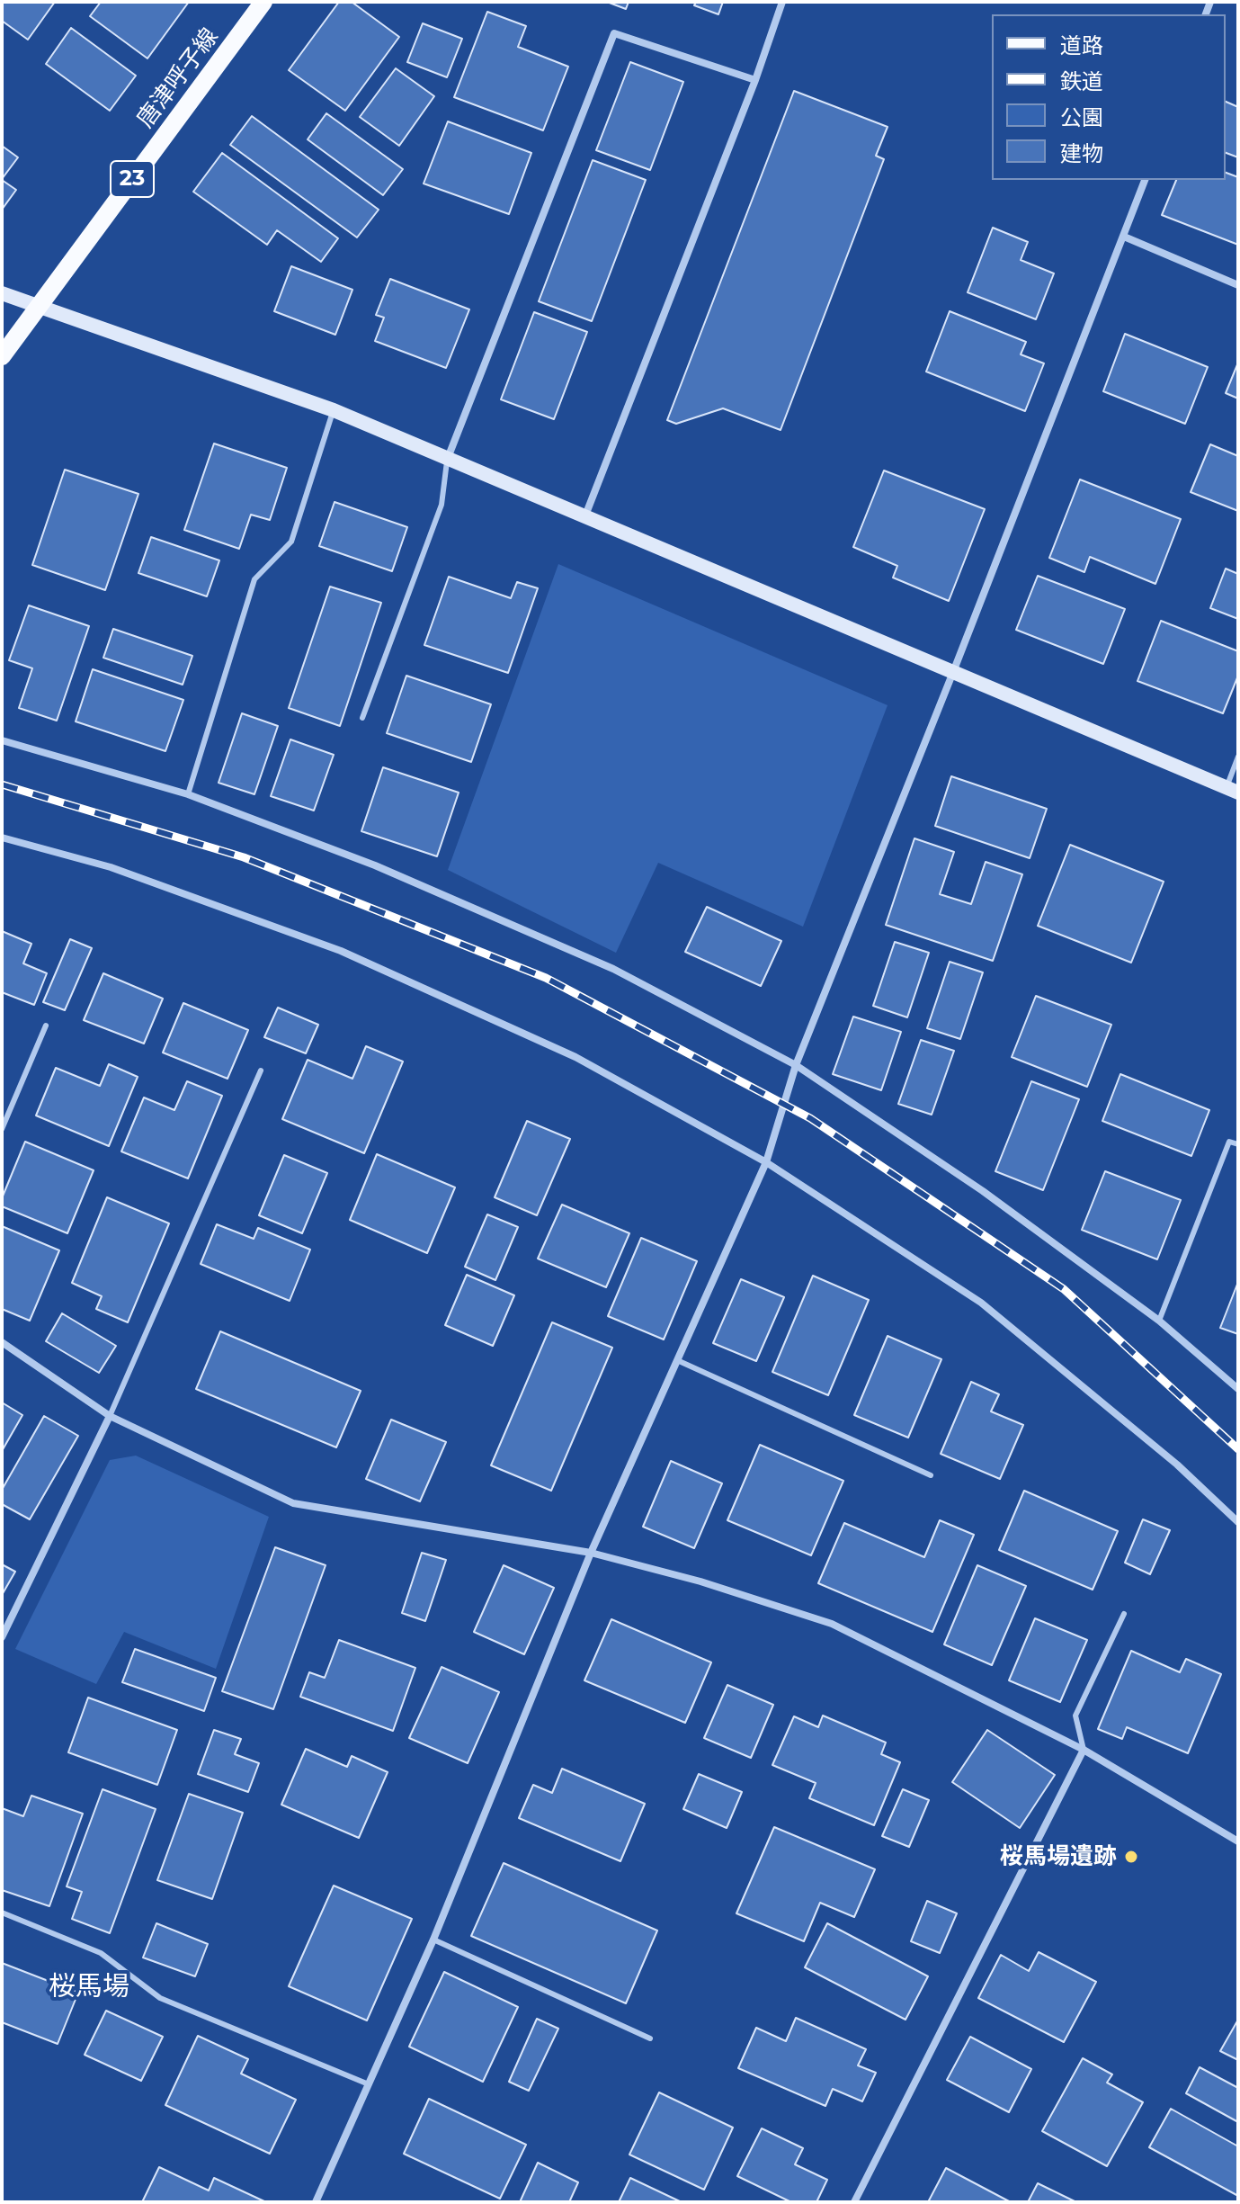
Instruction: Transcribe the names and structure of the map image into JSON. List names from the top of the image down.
{
  "streets": {
    "main road": ["唐津呼子線", "23"]
  },
  "districts": ["桜馬場"],
  "places": ["桜馬場遺跡"],
  "legend": [
    "道路",
    "鉄道",
    "公園",
    "建物"
  ]
}
